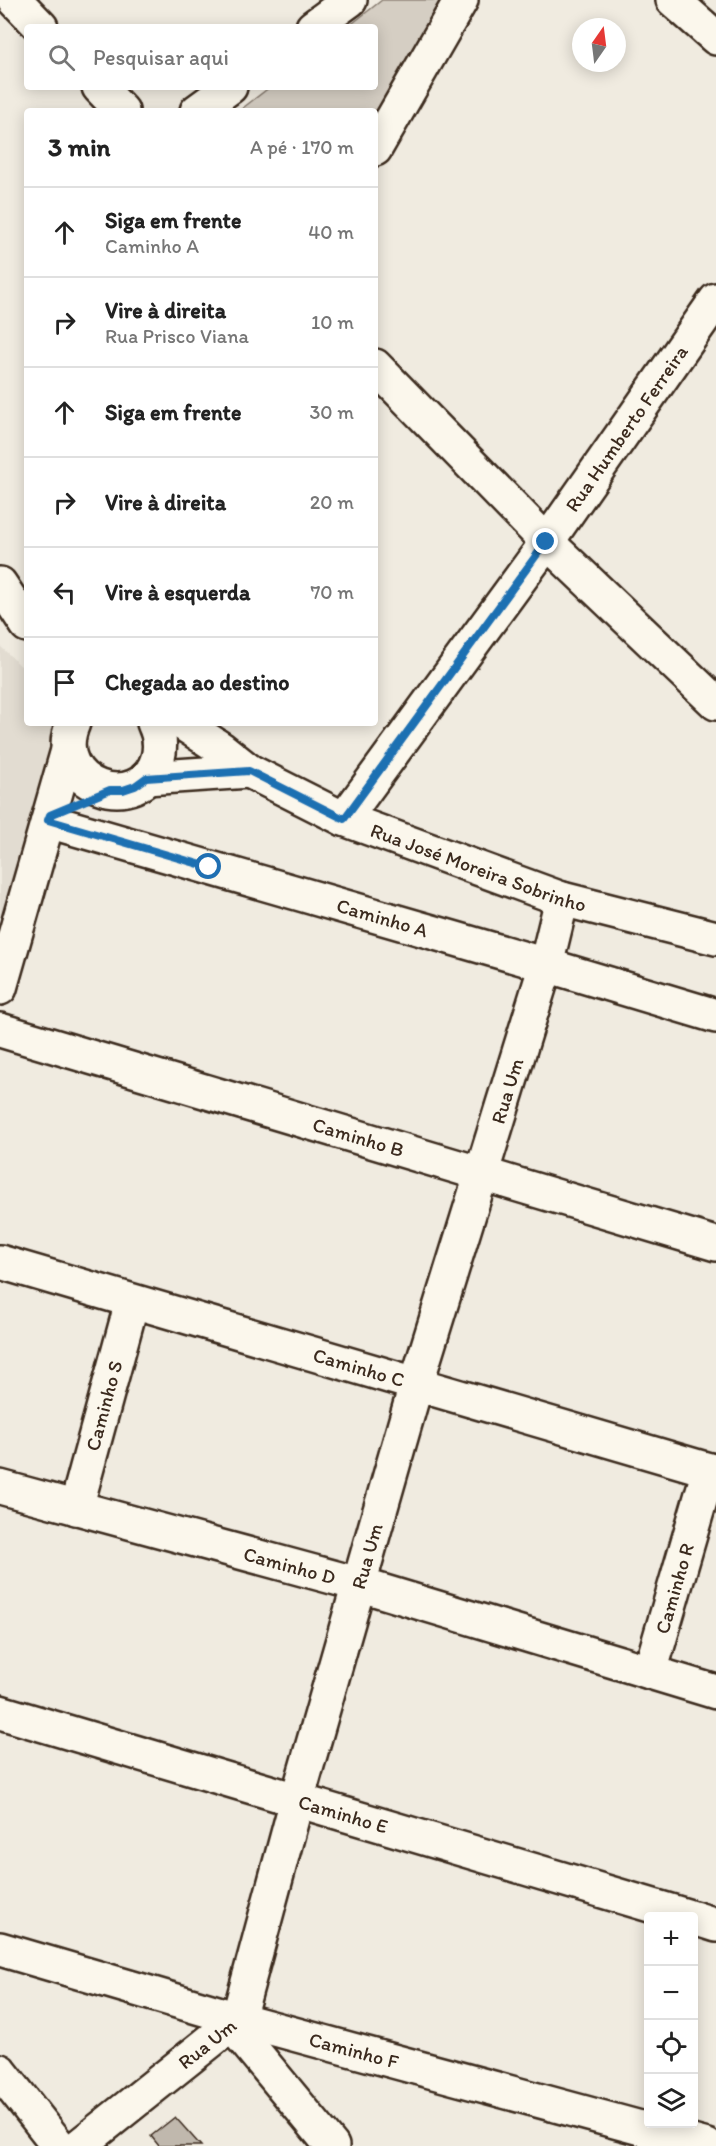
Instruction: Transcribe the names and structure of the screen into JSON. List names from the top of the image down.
{
  "streets": {
    "street": [
      "Rua Humberto Ferreira",
      "Rua José Moreira Sobrinho",
      "Caminho A",
      "Rua Um",
      "Caminho B",
      "Caminho C",
      "Caminho S",
      "Caminho D",
      "Caminho R",
      "Caminho E",
      "Caminho F"
    ]
  },
  "crossings": [
    ["Rua Humberto Ferreira", "Rua José Moreira Sobrinho"],
    ["Rua José Moreira Sobrinho", "Rua Um"],
    ["Caminho A", "Rua Um"],
    ["Rua Um", "Caminho B"],
    ["Rua Um", "Caminho C"],
    ["Rua Um", "Caminho D"],
    ["Rua Um", "Caminho E"],
    ["Rua Um", "Caminho F"],
    ["Caminho C", "Caminho S"],
    ["Caminho C", "Caminho R"],
    ["Caminho S", "Caminho D"],
    ["Caminho D", "Caminho R"]
  ],
  "north": "top",
  "page": {
    "search": "Pesquisar aqui",
    "heading": ["3 min", "A pé · 170 m"],
    "list": [
      ["Siga em frente", "Caminho A", "40 m"],
      ["Vire à direita", "Rua Prisco Viana", "10 m"],
      ["Siga em frente", "30 m"],
      ["Vire à direita", "20 m"],
      ["Vire à esquerda", "70 m"],
      "Chegada ao destino"
    ],
    "map_buttons": ["+", "−"]
  }
}
